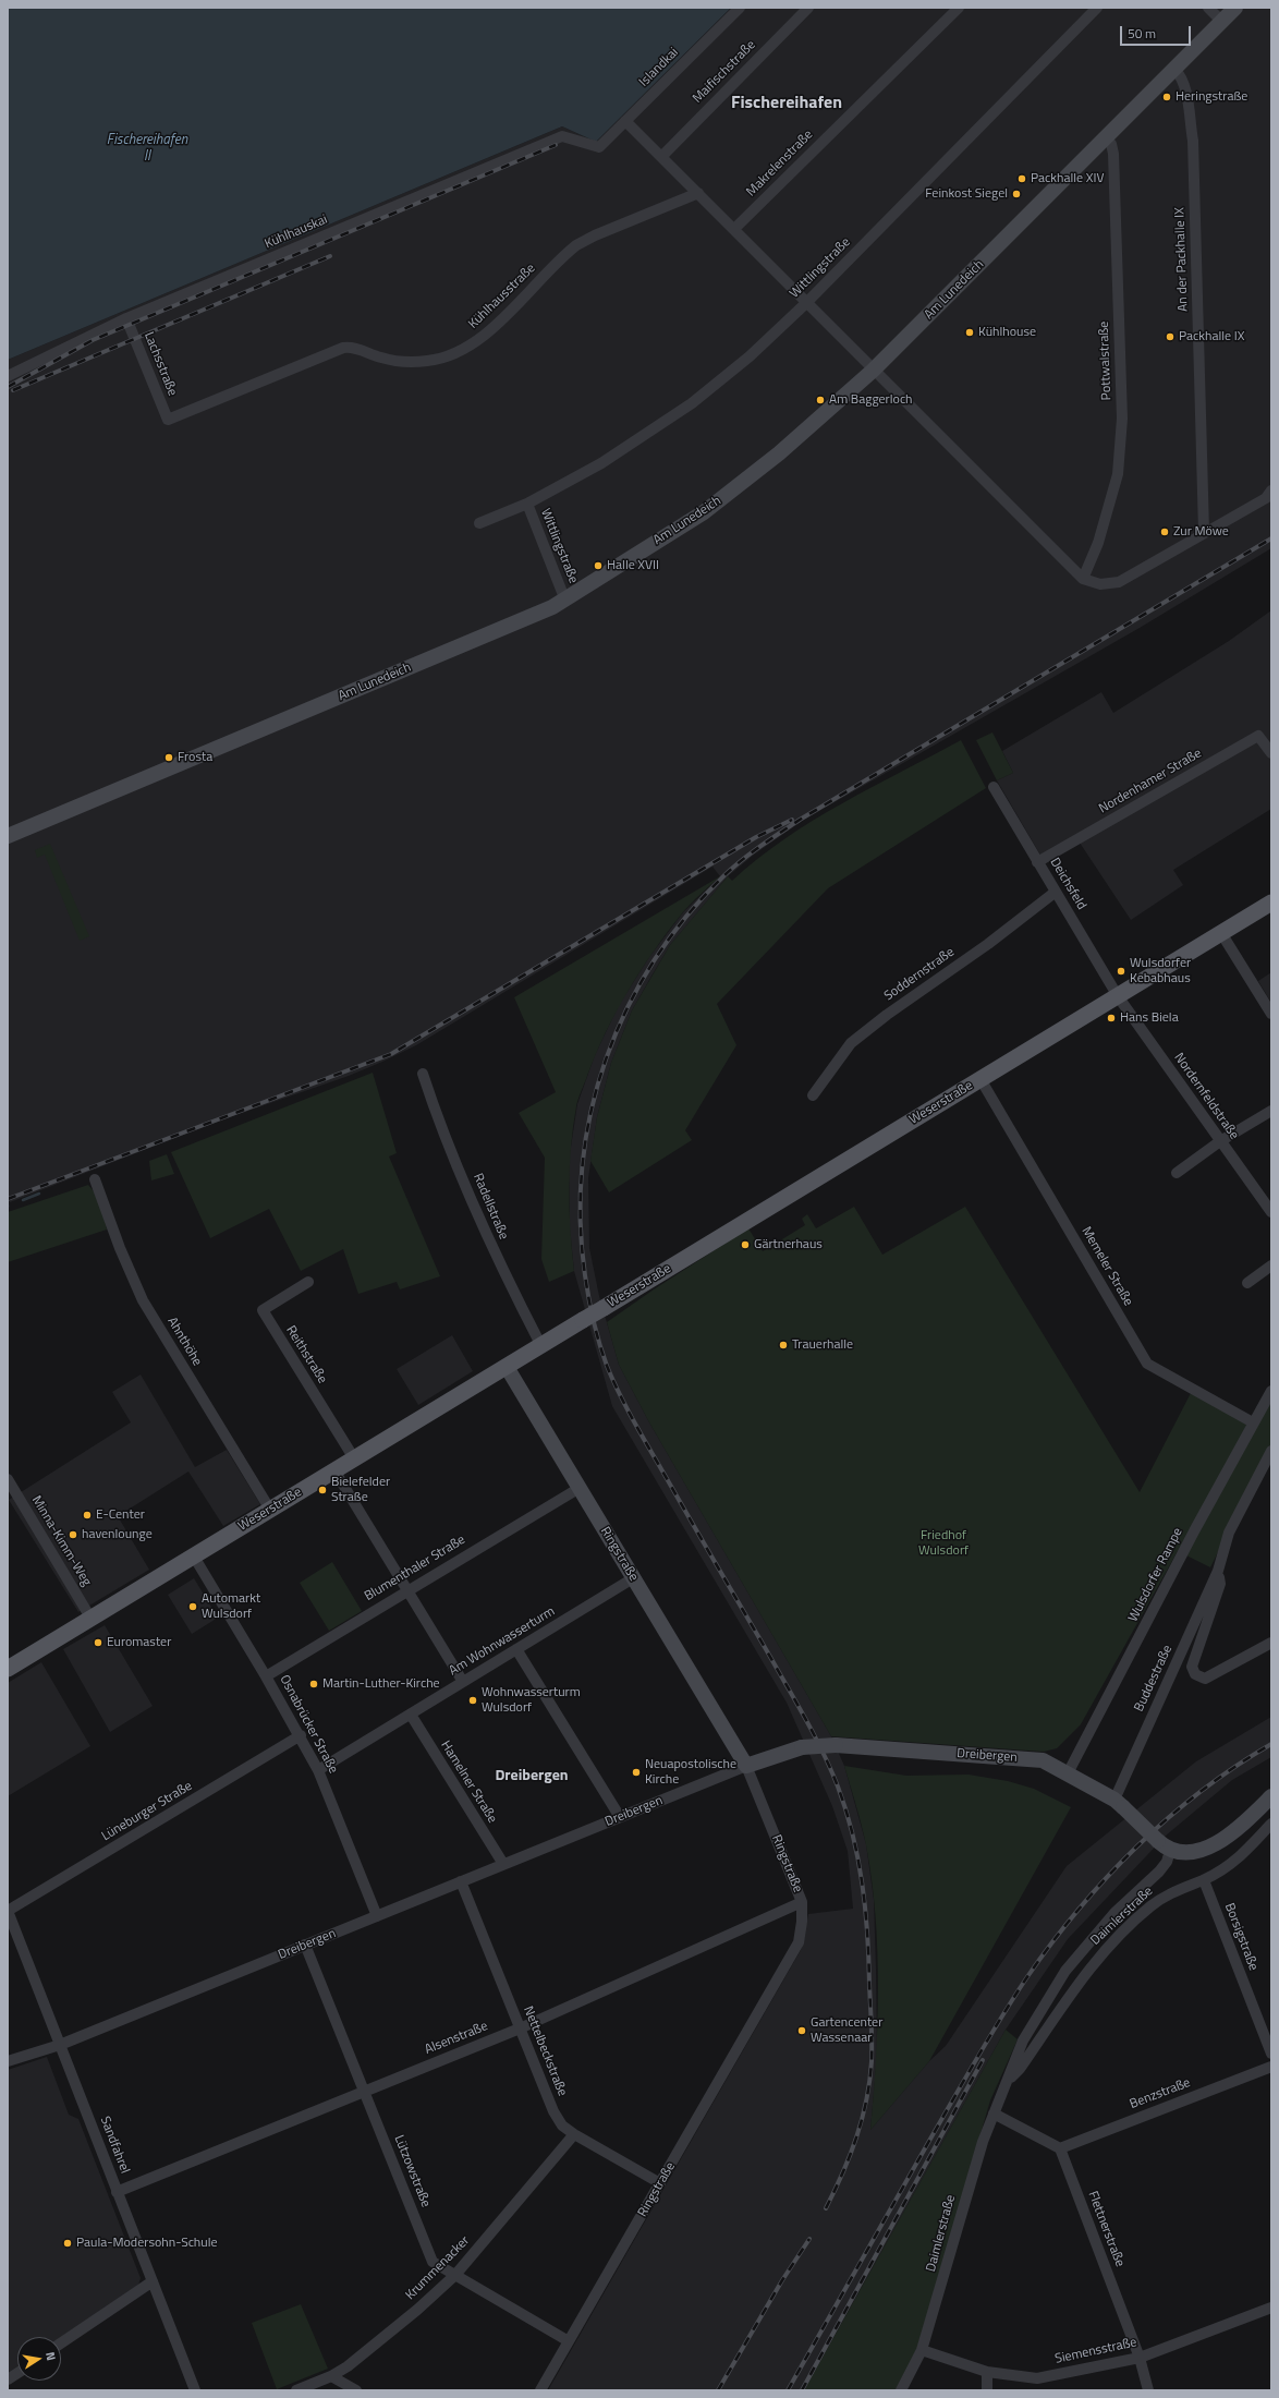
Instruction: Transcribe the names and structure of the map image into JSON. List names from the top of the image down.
{
  "streets": {
    "main road": ["Weserstraße"],
    "street": [
      "Islandkai",
      "Maifischstraße",
      "Makrelenstraße",
      "Kühlhauskai",
      "An der Packhalle IX",
      "Wittlingstraße",
      "Am Lunedeich",
      "Kühlhausstraße",
      "Pottwalstraße",
      "Lachsstraße",
      "Nordenhamer Straße",
      "Deichsfeld",
      "Soddernstraße",
      "Nordernfeldstraße",
      "Radellstraße",
      "Memeler Straße",
      "Ahnthöhe",
      "Reithstraße",
      "Minna-Kimm-Weg",
      "Ringstraße",
      "Blumenthaler Straße",
      "Wulsdorfer Rampe",
      "Am Wohnwasserturm",
      "Buddestraße",
      "Osnabrücker Straße",
      "Dreibergen",
      "Hamelner Straße",
      "Lüneburger Straße",
      "Daimlerstraße",
      "Borsigstraße",
      "Alsenstraße",
      "Nettelbeckstraße",
      "Benzstraße",
      "Sandfahrel",
      "Lützowstraße",
      "Flettnerstraße",
      "Krummenacker",
      "Siemensstraße"
    ]
  },
  "crossings": [
    ["Islandkai", "Kühlhauskai"],
    ["Kühlhauskai", "Lachsstraße"],
    ["An der Packhalle IX", "Am Lunedeich"],
    ["Wittlingstraße", "Am Lunedeich"],
    ["Am Lunedeich", "Pottwalstraße"],
    ["Kühlhausstraße", "Lachsstraße"],
    ["Nordenhamer Straße", "Deichsfeld"],
    ["Deichsfeld", "Soddernstraße"],
    ["Deichsfeld", "Nordernfeldstraße"],
    ["Deichsfeld", "Weserstraße"],
    ["Nordernfeldstraße", "Weserstraße"],
    ["Weserstraße", "Radellstraße"],
    ["Weserstraße", "Memeler Straße"],
    ["Weserstraße", "Ahnthöhe"],
    ["Weserstraße", "Reithstraße"],
    ["Weserstraße", "Minna-Kimm-Weg"],
    ["Weserstraße", "Ringstraße"],
    ["Weserstraße", "Osnabrücker Straße"],
    ["Memeler Straße", "Wulsdorfer Rampe"],
    ["Ringstraße", "Blumenthaler Straße"],
    ["Ringstraße", "Am Wohnwasserturm"],
    ["Ringstraße", "Dreibergen"],
    ["Ringstraße", "Alsenstraße"],
    ["Ringstraße", "Nettelbeckstraße"],
    ["Ringstraße", "Lützowstraße"],
    ["Blumenthaler Straße", "Osnabrücker Straße"],
    ["Wulsdorfer Rampe", "Dreibergen"],
    ["Am Wohnwasserturm", "Osnabrücker Straße"],
    ["Am Wohnwasserturm", "Hamelner Straße"],
    ["Buddestraße", "Dreibergen"],
    ["Osnabrücker Straße", "Dreibergen"],
    ["Osnabrücker Straße", "Lüneburger Straße"],
    ["Dreibergen", "Hamelner Straße"],
    ["Dreibergen", "Daimlerstraße"],
    ["Dreibergen", "Nettelbeckstraße"],
    ["Dreibergen", "Sandfahrel"],
    ["Dreibergen", "Lützowstraße"],
    ["Lüneburger Straße", "Sandfahrel"],
    ["Daimlerstraße", "Borsigstraße"],
    ["Daimlerstraße", "Siemensstraße"],
    ["Alsenstraße", "Nettelbeckstraße"],
    ["Alsenstraße", "Sandfahrel"],
    ["Alsenstraße", "Lützowstraße"],
    ["Nettelbeckstraße", "Krummenacker"],
    ["Benzstraße", "Flettnerstraße"],
    ["Lützowstraße", "Krummenacker"],
    ["Flettnerstraße", "Siemensstraße"]
  ],
  "districts": ["Fischereihafen", "Dreibergen"],
  "water": ["Fischereihafen II"],
  "parks": ["Friedhof Wulsdorf"],
  "places": [
    "Heringstraße",
    "Packhalle XIV",
    "Feinkost Siegel",
    "Kühlhouse",
    "Packhalle IX",
    "Am Baggerloch",
    "Zur Möwe",
    "Halle XVII",
    "Frosta",
    "Wulsdorfer Kebabhaus",
    "Hans Biela",
    "Gärtnerhaus",
    "Trauerhalle",
    "Bielefelder Straße",
    "E-Center",
    "havenlounge",
    "Automarkt Wulsdorf",
    "Euromaster",
    "Martin-Luther-Kirche",
    "Wohnwasserturm Wulsdorf",
    "Neuapostolische Kirche",
    "Gartencenter Wassenaar",
    "Paula-Modersohn-Schule"
  ],
  "scale_bar": "50 m",
  "north": "right"
}
